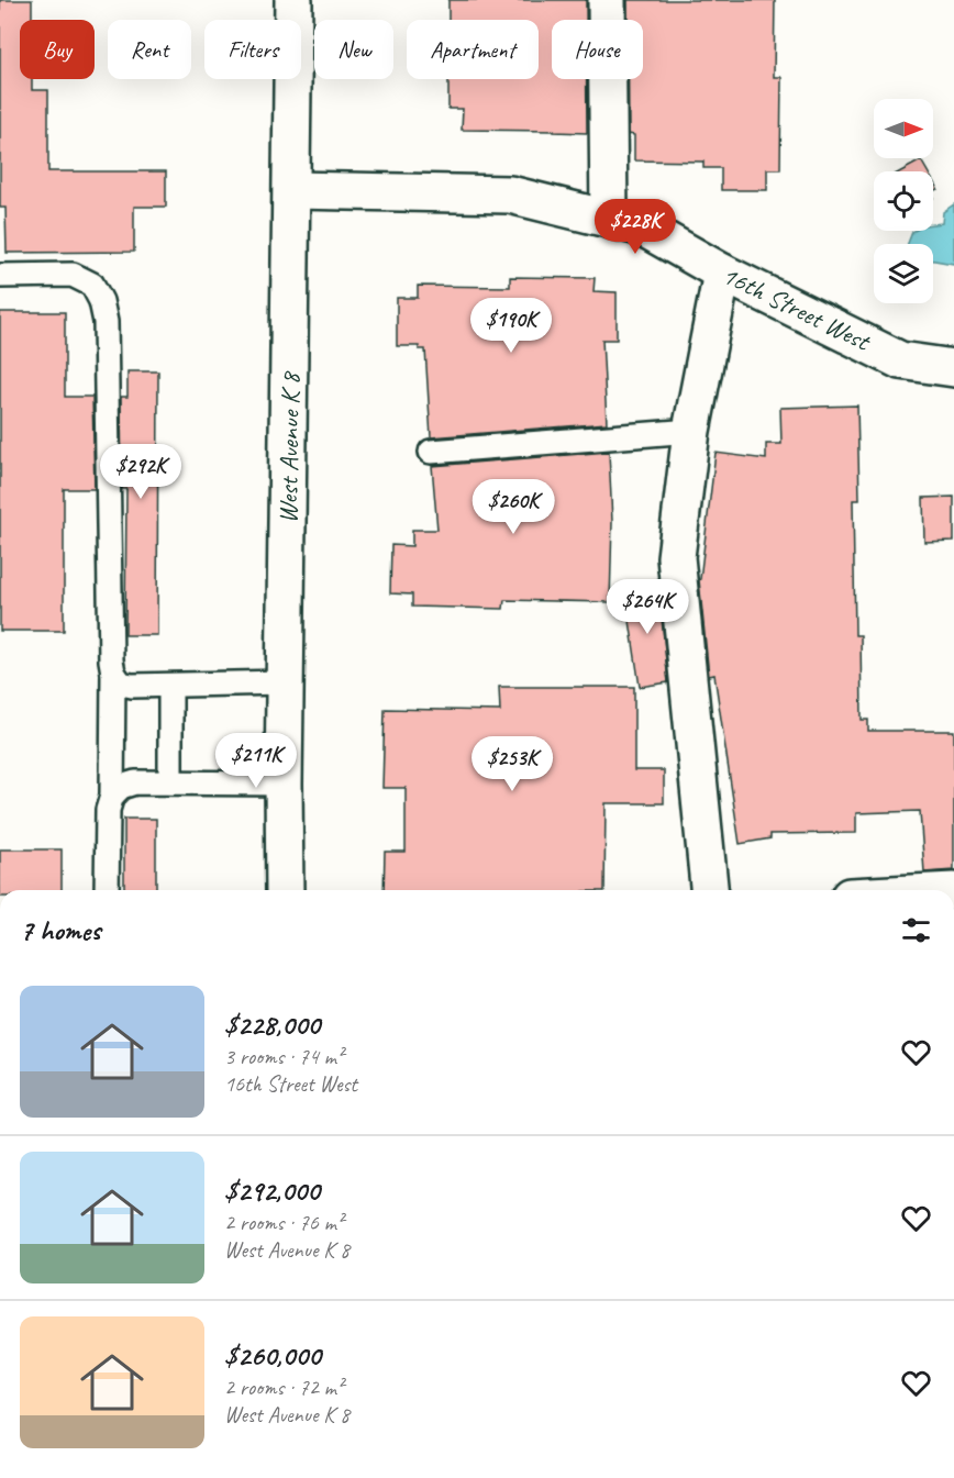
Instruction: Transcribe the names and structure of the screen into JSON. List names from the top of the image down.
{
  "streets": {
    "street": ["16th Street West", "West Avenue K 8"]
  },
  "crossings": [
    ["16th Street West", "West Avenue K 8"]
  ],
  "north": "right",
  "page": {
    "chip": [
      "Buy",
      "Rent",
      "Filters",
      "New",
      "Apartment",
      "House"
    ],
    "price": [
      "$228K",
      "$190K",
      "$292K",
      "$260K",
      "$264K",
      "$211K",
      "$253K"
    ],
    "heading": "7 homes",
    "list": [
      {
        "name": "$228,000",
        "note": "3 rooms · 74 m² · 16th Street West"
      },
      {
        "name": "$292,000",
        "note": "2 rooms · 76 m² · West Avenue K 8"
      },
      {
        "name": "$260,000",
        "note": "2 rooms · 72 m² · West Avenue K 8"
      }
    ]
  }
}
